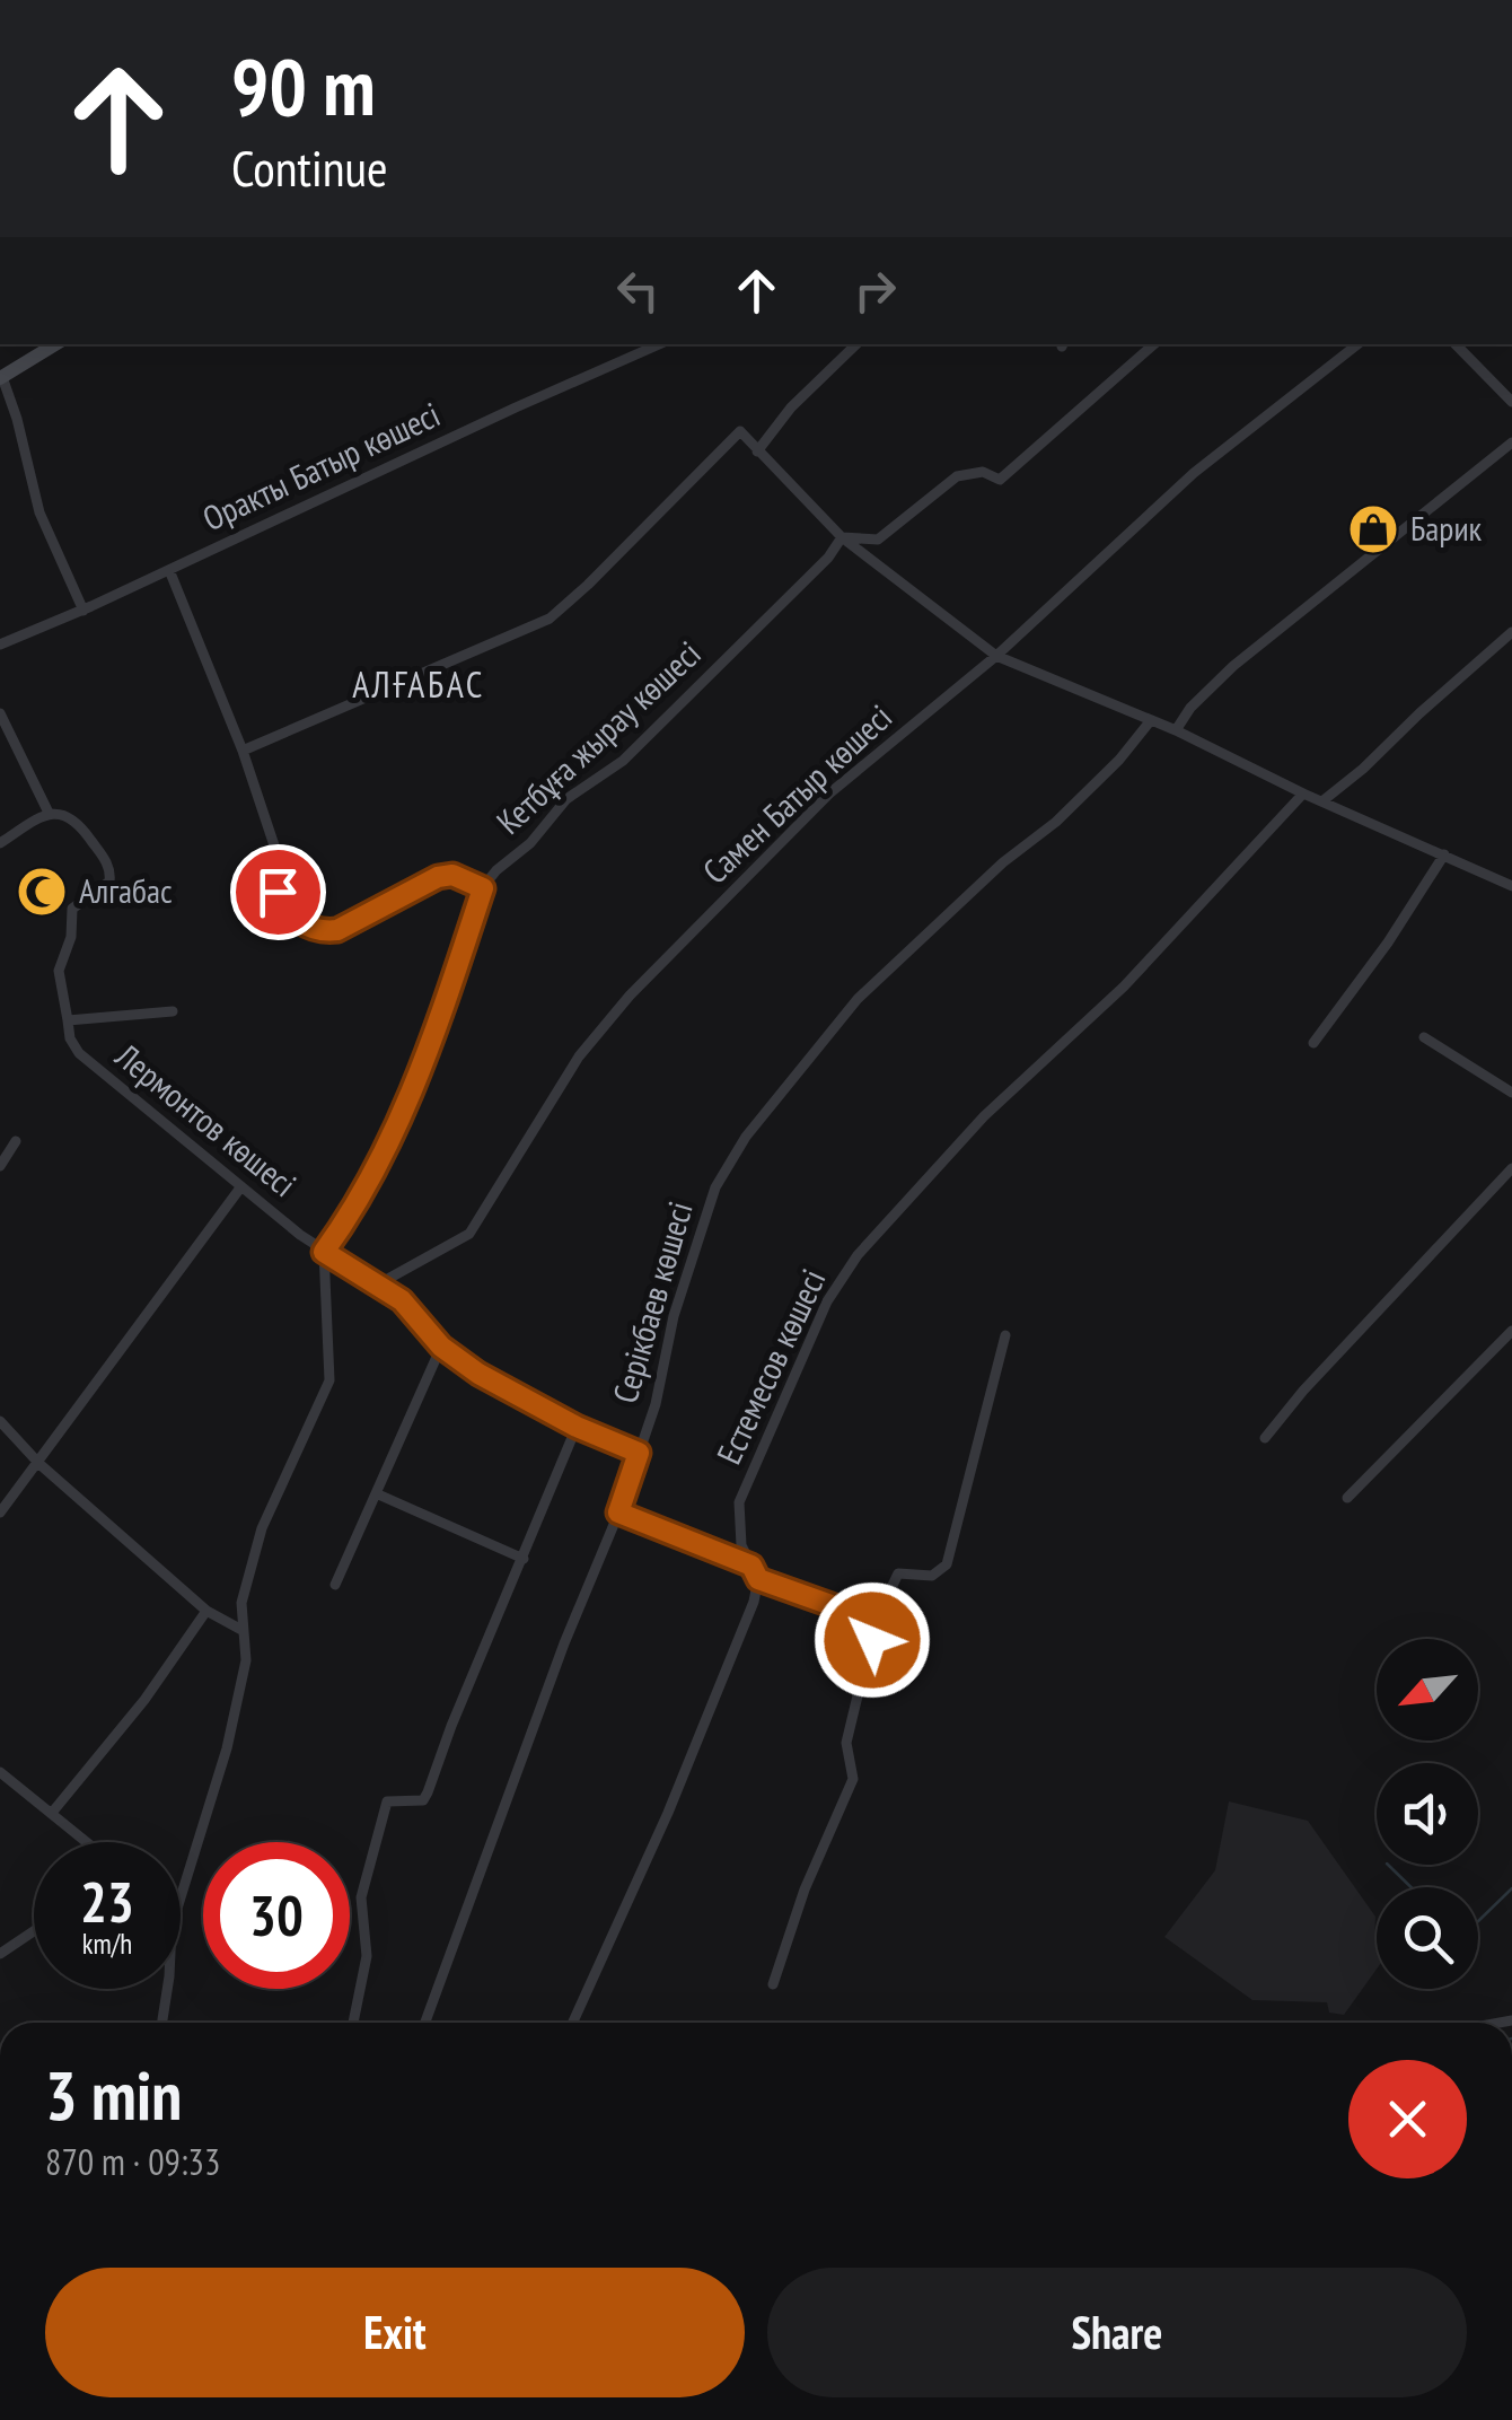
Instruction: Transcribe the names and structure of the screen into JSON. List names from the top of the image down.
{
  "streets": {
    "street": [
      "Оракты Батыр көшесі",
      "Кетбұға жырау көшесі",
      "Самен Батыр көшесі",
      "Лермонтов көшесі",
      "Серікбаев көшесі",
      "Естемесов көшесі"
    ]
  },
  "crossings": [
    ["Кетбұға жырау көшесі", "Лермонтов көшесі"],
    ["Самен Батыр көшесі", "Лермонтов көшесі"],
    ["Лермонтов көшесі", "Серікбаев көшесі"]
  ],
  "districts": ["АЛҒАБАС"],
  "places": {
    "shop": ["Барик"],
    "mosque": ["Алгабас"]
  },
  "north": "bottom left",
  "page": {
    "turn": ["90 m", "Continue"],
    "speed": "23 km/h",
    "limit": "30",
    "heading": ["3 min", "870 m · 09:33"],
    "buttons": ["Exit", "Share"]
  }
}
